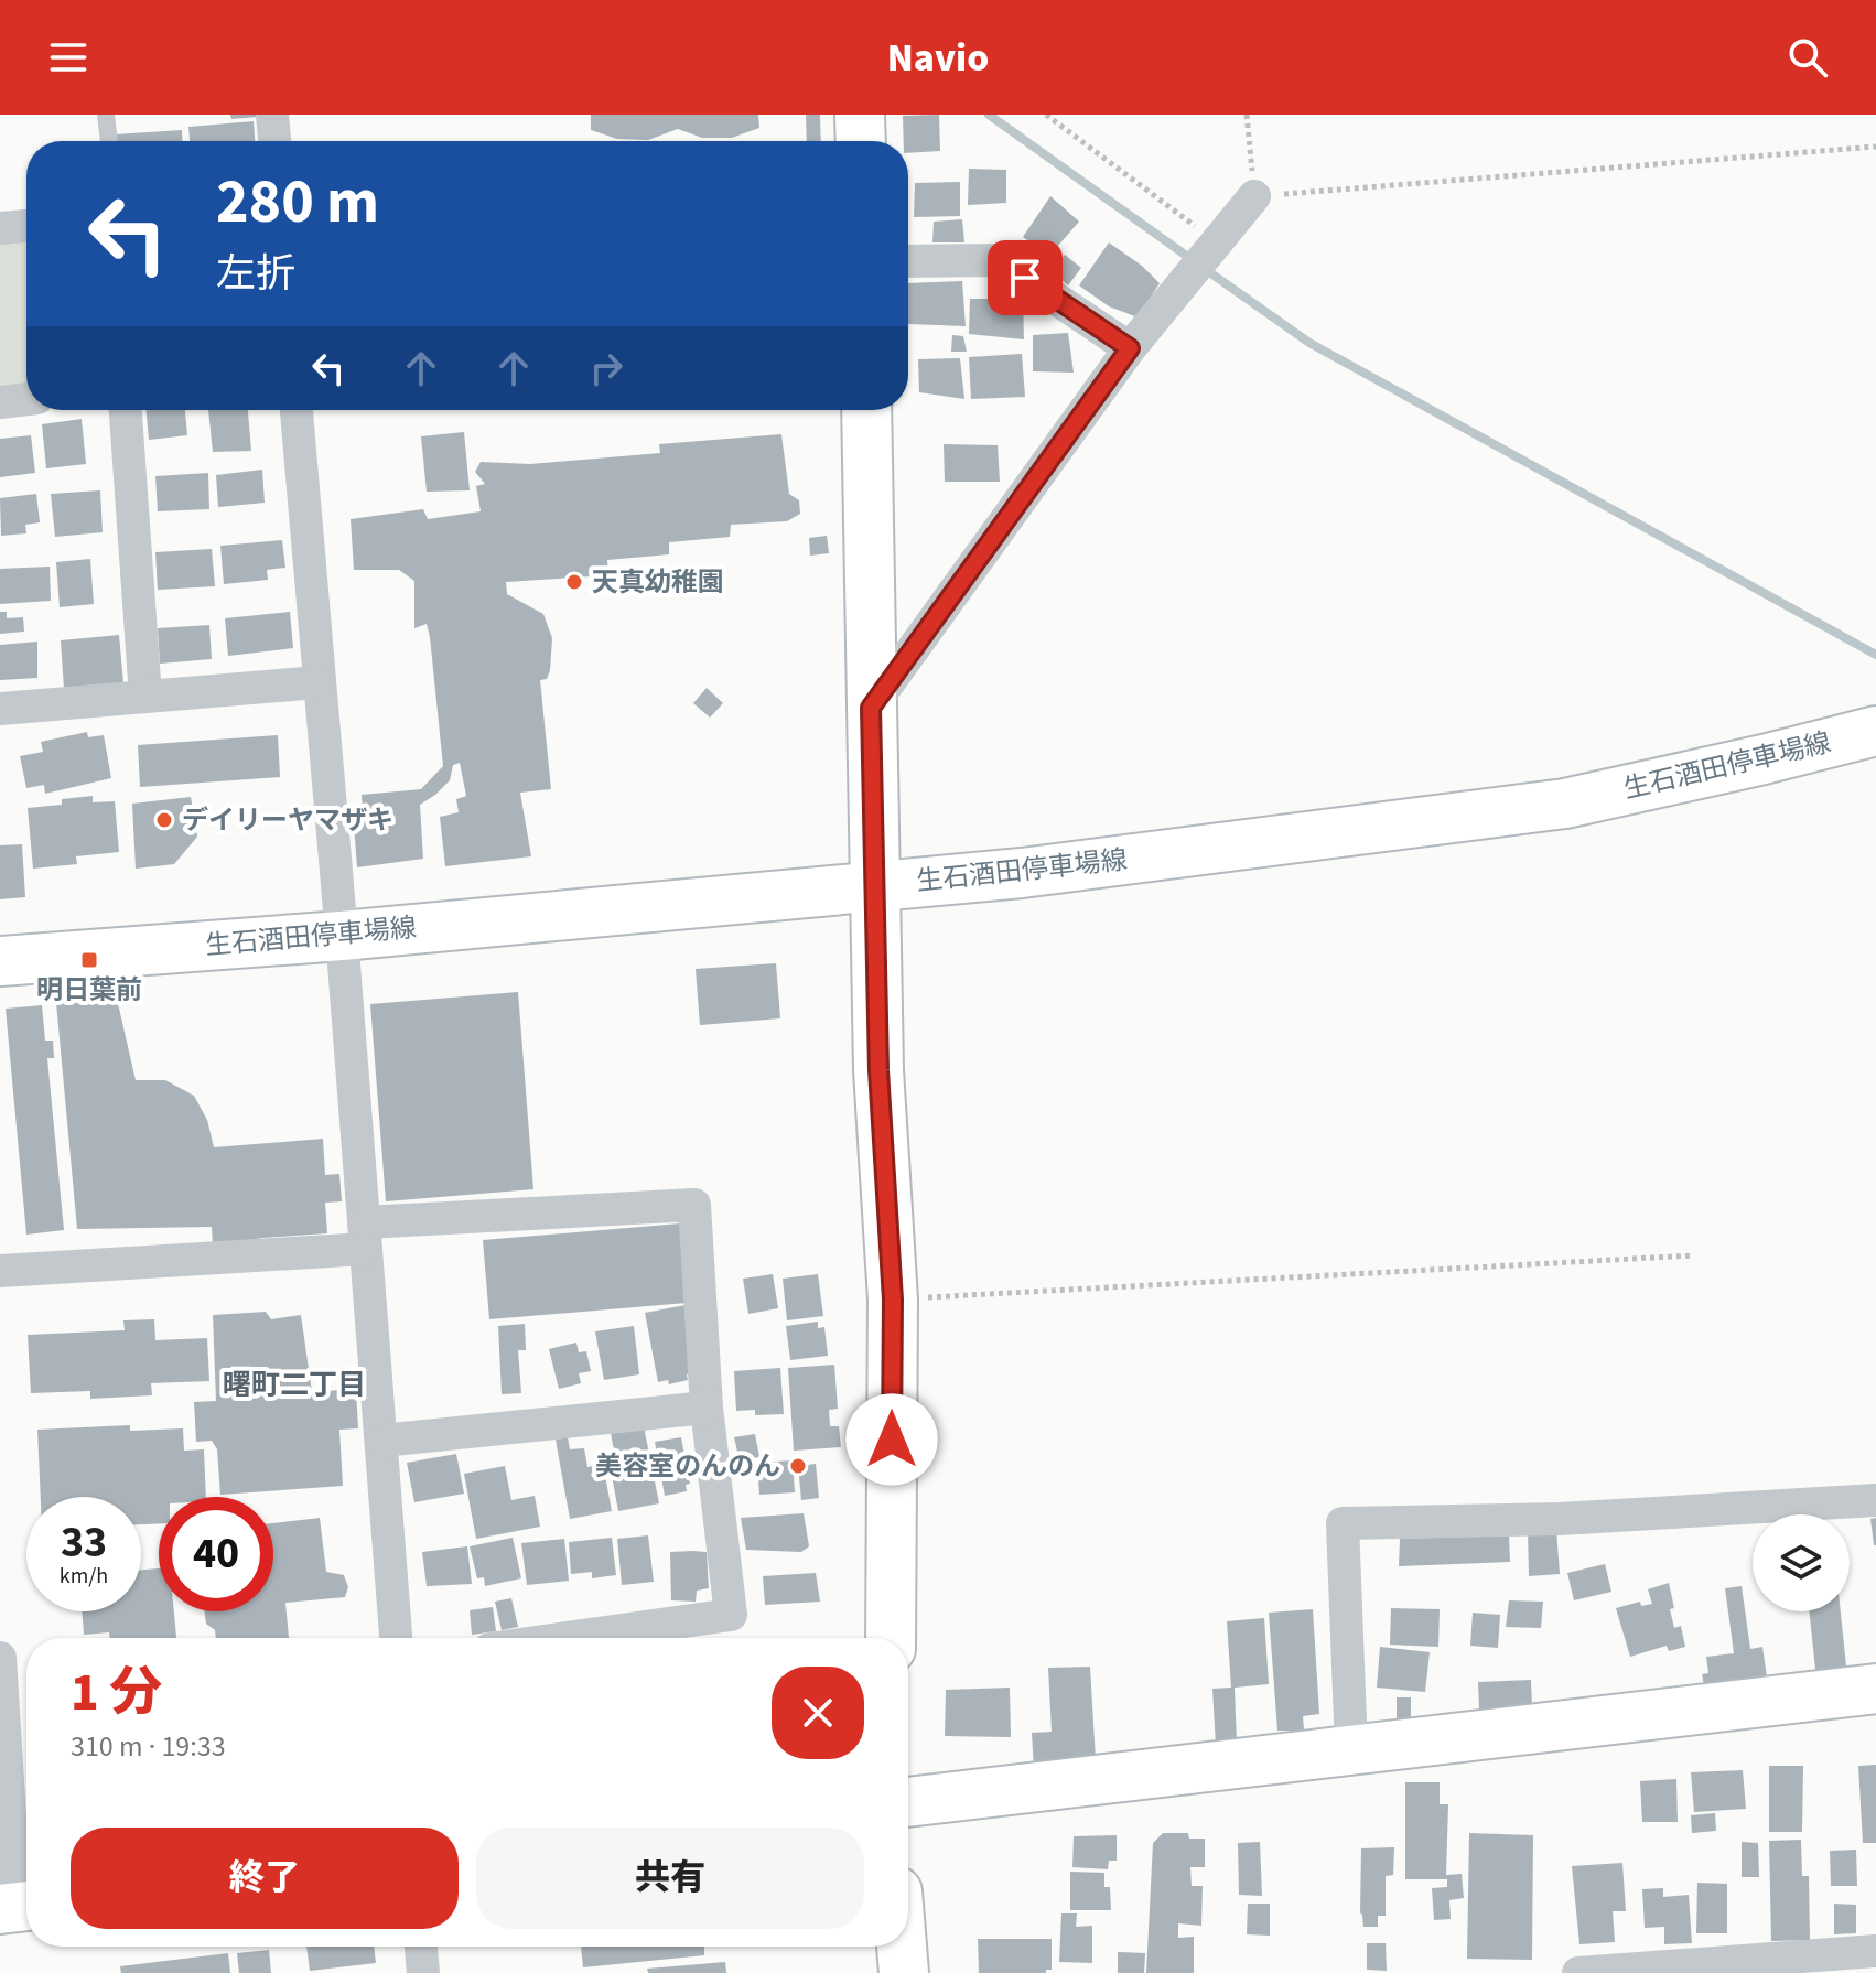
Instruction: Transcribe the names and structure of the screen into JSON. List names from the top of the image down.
{
  "streets": {
    "street": ["生石酒田停車場線"]
  },
  "districts": ["曙町二丁目"],
  "places": {
    "other": ["天真幼稚園", "デイリーヤマザキ", "美容室のんのん"],
    "transit": ["明日葉前"]
  },
  "page": {
    "header": "Navio",
    "turn": ["280 m", "左折"],
    "speed": "33 km/h",
    "limit": "40",
    "heading": ["1 分", "310 m · 19:33"],
    "buttons": ["終了", "共有"]
  }
}
